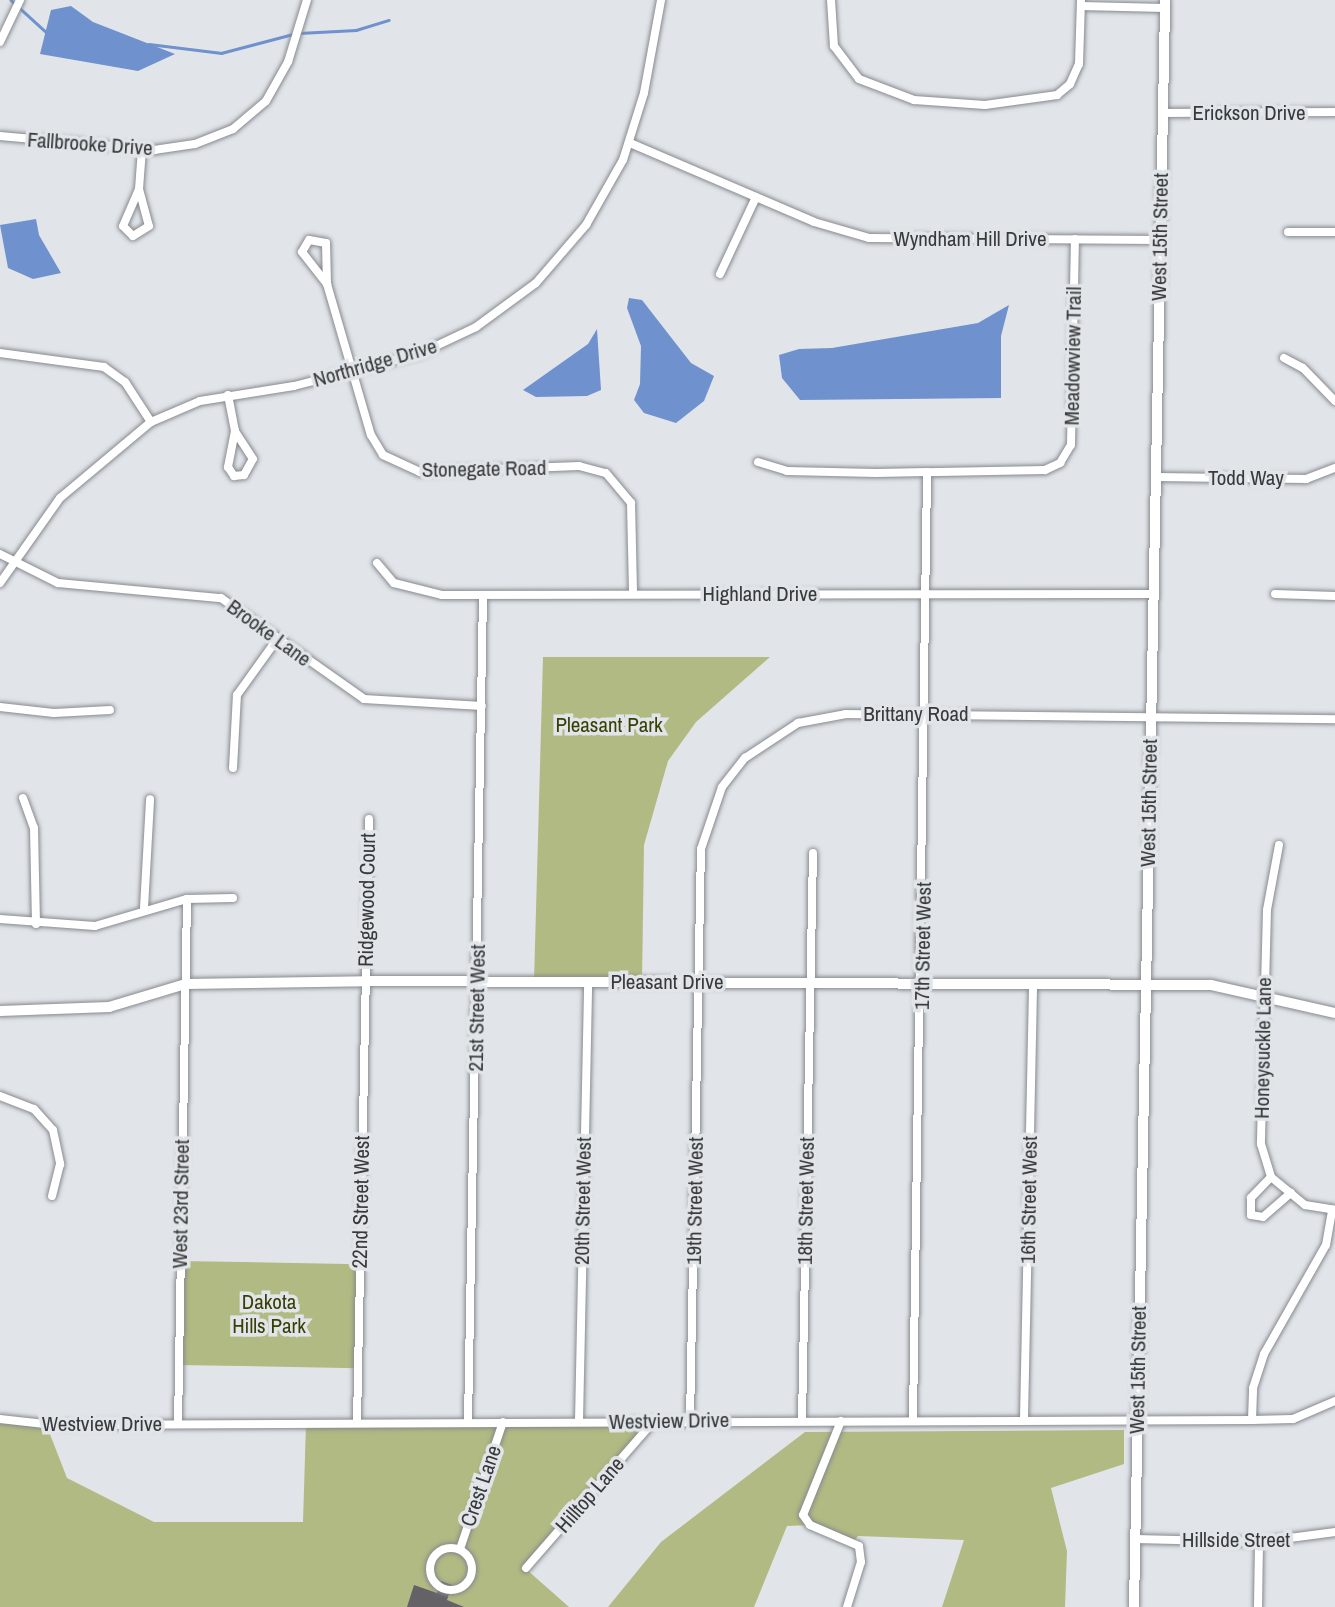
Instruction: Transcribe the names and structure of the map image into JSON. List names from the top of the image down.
{
  "streets": {
    "street": [
      "Erickson Drive",
      "Fallbrooke Drive",
      "West 15th Street",
      "Wyndham Hill Drive",
      "Meadowview Trail",
      "Northridge Drive",
      "Stonegate Road",
      "Todd Way",
      "Highland Drive",
      "Brooke Lane",
      "Brittany Road",
      "Ridgewood Court",
      "17th Street West",
      "Pleasant Drive",
      "21st Street West",
      "Honeysuckle Lane",
      "16th Street West",
      "20th Street West",
      "19th Street West",
      "18th Street West",
      "22nd Street West",
      "West 23rd Street",
      "Westview Drive",
      "Crest Lane",
      "Hilltop Lane",
      "Hillside Street"
    ]
  },
  "crossings": [
    ["Erickson Drive", "West 15th Street"],
    ["West 15th Street", "Wyndham Hill Drive"],
    ["West 15th Street", "Todd Way"],
    ["West 15th Street", "Highland Drive"],
    ["West 15th Street", "Brittany Road"],
    ["West 15th Street", "Pleasant Drive"],
    ["West 15th Street", "Westview Drive"],
    ["West 15th Street", "Hillside Street"],
    ["Wyndham Hill Drive", "Meadowview Trail"],
    ["Wyndham Hill Drive", "Northridge Drive"],
    ["Meadowview Trail", "17th Street West"],
    ["Northridge Drive", "Stonegate Road"],
    ["Northridge Drive", "Brooke Lane"],
    ["Stonegate Road", "Highland Drive"],
    ["Highland Drive", "17th Street West"],
    ["Highland Drive", "21st Street West"],
    ["Brooke Lane", "21st Street West"],
    ["Brittany Road", "17th Street West"],
    ["Brittany Road", "Pleasant Drive"],
    ["Brittany Road", "19th Street West"],
    ["Ridgewood Court", "Pleasant Drive"],
    ["Ridgewood Court", "22nd Street West"],
    ["17th Street West", "Pleasant Drive"],
    ["17th Street West", "Westview Drive"],
    ["Pleasant Drive", "21st Street West"],
    ["Pleasant Drive", "Honeysuckle Lane"],
    ["Pleasant Drive", "16th Street West"],
    ["Pleasant Drive", "20th Street West"],
    ["Pleasant Drive", "19th Street West"],
    ["Pleasant Drive", "18th Street West"],
    ["Pleasant Drive", "22nd Street West"],
    ["Pleasant Drive", "West 23rd Street"],
    ["21st Street West", "Westview Drive"],
    ["16th Street West", "Westview Drive"],
    ["20th Street West", "Westview Drive"],
    ["19th Street West", "Westview Drive"],
    ["18th Street West", "Westview Drive"],
    ["22nd Street West", "Westview Drive"],
    ["West 23rd Street", "Westview Drive"],
    ["Westview Drive", "Crest Lane"],
    ["Westview Drive", "Hilltop Lane"]
  ],
  "parks": ["Pleasant Park", "Dakota Hills Park"]
}
